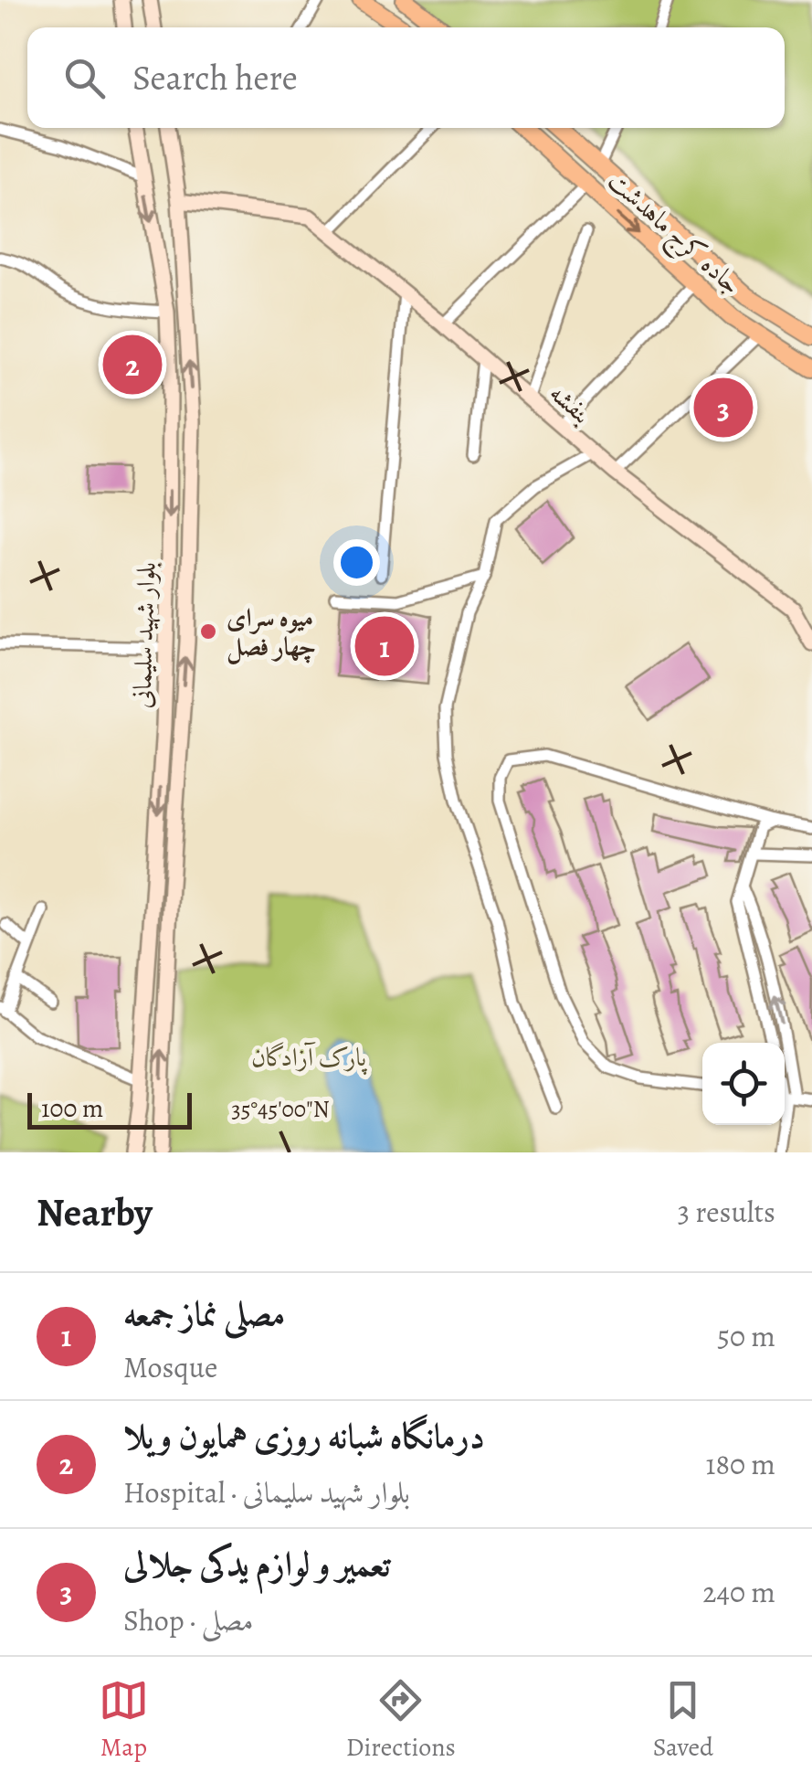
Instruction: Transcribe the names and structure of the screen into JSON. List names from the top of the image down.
{
  "streets": {
    "main road": ["جاده کرج ماهدشت", "بنفشه", "بلوار شهید سلیمانی"]
  },
  "crossings": [
    ["بنفشه", "بلوار شهید سلیمانی"]
  ],
  "parks": ["پارک آزادگان"],
  "places": ["میوه سرای چهار فصل"],
  "scale_bar": "100 m",
  "page": {
    "search": "Search here",
    "pins": ["2", "3", "1"],
    "scale": "100 m",
    "heading": ["Nearby", "3 results"],
    "list": [
      {
        "mark": "1",
        "name": "مصلی نماز جمعه",
        "note": "Mosque",
        "value": "50 m"
      },
      {
        "mark": "2",
        "name": "درمانگاه شبانه روزی همایون ویلا",
        "note": "Hospital · بلوار شهید سلیمانی",
        "value": "180 m"
      },
      {
        "mark": "3",
        "name": "تعمیر و لوازم یدکی جلالی",
        "note": "Shop · مصلی",
        "value": "240 m"
      }
    ],
    "nav": ["Map", "Directions", "Saved"]
  },
  "coordinates": ["35°45'00\"N"]
}
